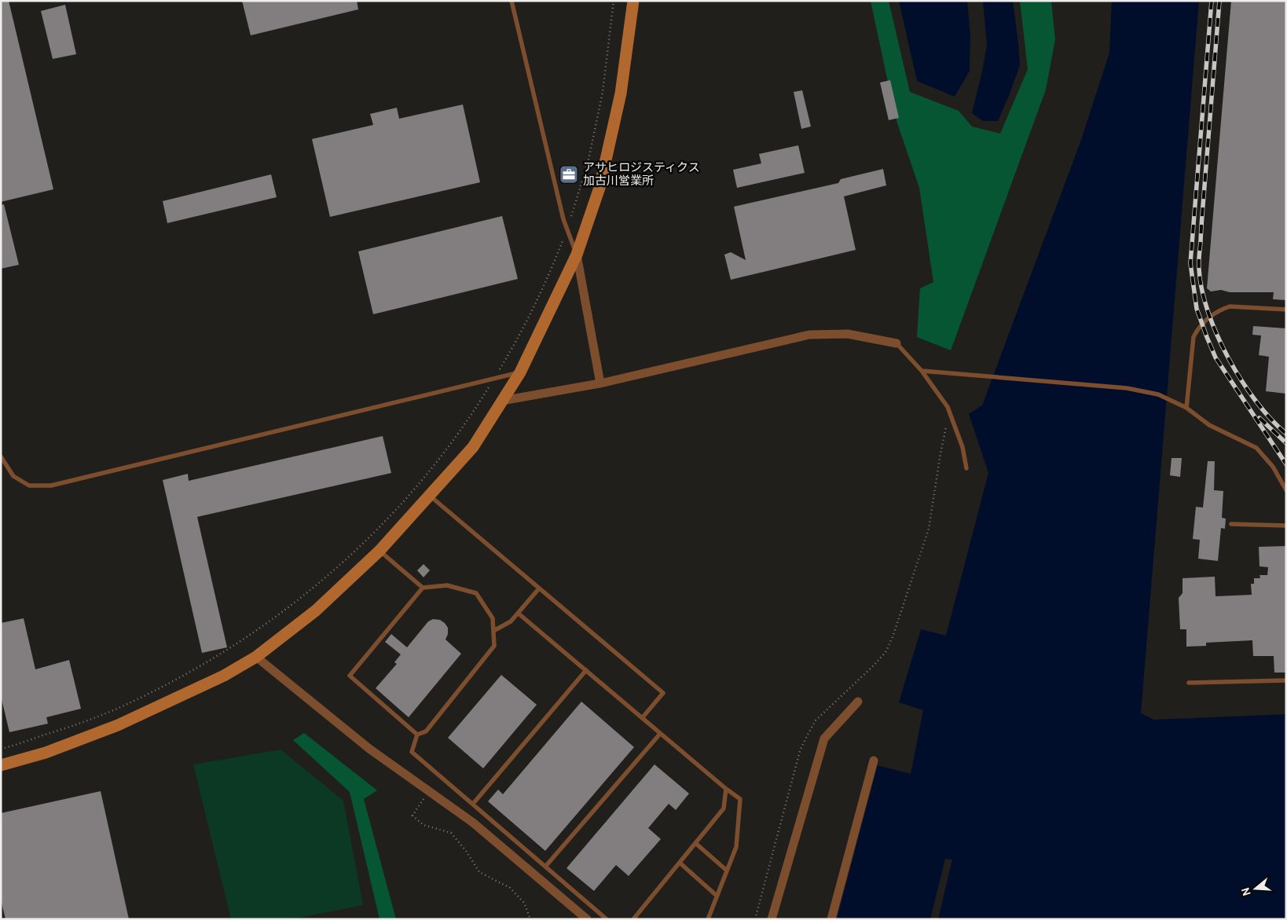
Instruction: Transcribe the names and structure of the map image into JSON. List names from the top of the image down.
{
  "places": {
    "office": ["アサヒロジスティクス 加古川営業所"]
  },
  "north": "left"
}
